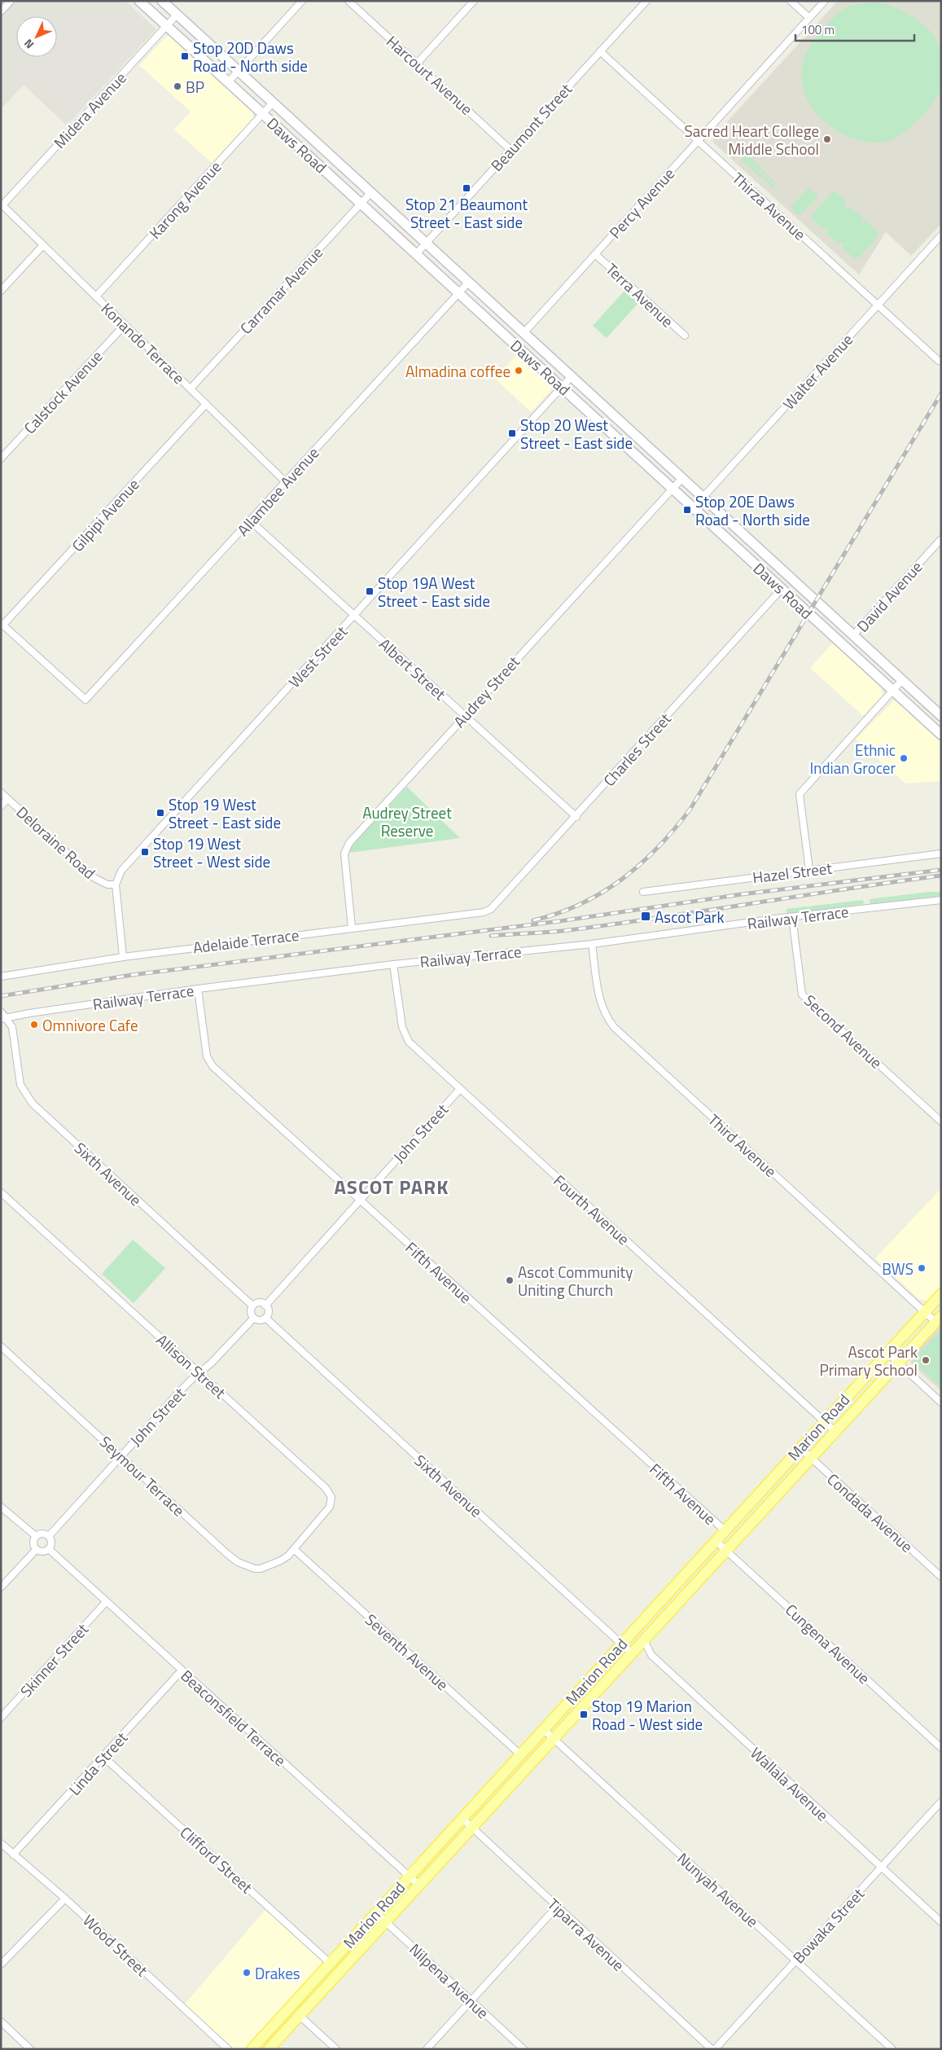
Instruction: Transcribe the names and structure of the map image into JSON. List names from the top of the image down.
{
  "streets": {
    "main road": ["Daws Road", "Marion Road"],
    "street": [
      "Harcourt Avenue",
      "Midera Avenue",
      "Beaumont Street",
      "Karong Avenue",
      "Percy Avenue",
      "Thirza Avenue",
      "Carramar Avenue",
      "Terra Avenue",
      "Konando Terrace",
      "Walter Avenue",
      "Calstock Avenue",
      "Allambee Avenue",
      "Gilpipi Avenue",
      "David Avenue",
      "West Street",
      "Albert Street",
      "Audrey Street",
      "Charles Street",
      "Deloraine Road",
      "Hazel Street",
      "Railway Terrace",
      "Adelaide Terrace",
      "Second Avenue",
      "John Street",
      "Third Avenue",
      "Sixth Avenue",
      "Fourth Avenue",
      "Fifth Avenue",
      "Allison Street",
      "Seymour Terrace",
      "Condada Avenue",
      "Cungena Avenue",
      "Seventh Avenue",
      "Skinner Street",
      "Beaconsfield Terrace",
      "Linda Street",
      "Wallala Avenue",
      "Clifford Street",
      "Nunyah Avenue",
      "Bowaka Street",
      "Tiparra Avenue",
      "Wood Street",
      "Nilpena Avenue"
    ]
  },
  "crossings": [
    ["Harcourt Avenue", "Beaumont Street"],
    ["Midera Avenue", "Daws Road"],
    ["Midera Avenue", "Konando Terrace"],
    ["Beaumont Street", "Daws Road"],
    ["Beaumont Street", "Thirza Avenue"],
    ["Daws Road", "Karong Avenue"],
    ["Daws Road", "Percy Avenue"],
    ["Daws Road", "Carramar Avenue"],
    ["Daws Road", "Walter Avenue"],
    ["Daws Road", "Allambee Avenue"],
    ["Daws Road", "David Avenue"],
    ["Daws Road", "West Street"],
    ["Daws Road", "Audrey Street"],
    ["Daws Road", "Charles Street"],
    ["Karong Avenue", "Konando Terrace"],
    ["Percy Avenue", "Thirza Avenue"],
    ["Percy Avenue", "Terra Avenue"],
    ["Thirza Avenue", "Walter Avenue"],
    ["Carramar Avenue", "Konando Terrace"],
    ["Konando Terrace", "Calstock Avenue"],
    ["Konando Terrace", "Allambee Avenue"],
    ["Konando Terrace", "Gilpipi Avenue"],
    ["Allambee Avenue", "Gilpipi Avenue"],
    ["Allambee Avenue", "Albert Street"],
    ["West Street", "Albert Street"],
    ["West Street", "Deloraine Road"],
    ["Albert Street", "Audrey Street"],
    ["Albert Street", "Charles Street"],
    ["Audrey Street", "Adelaide Terrace"],
    ["Charles Street", "Adelaide Terrace"],
    ["Railway Terrace", "Second Avenue"],
    ["Railway Terrace", "Third Avenue"],
    ["Railway Terrace", "Sixth Avenue"],
    ["Railway Terrace", "Fourth Avenue"],
    ["Railway Terrace", "Fifth Avenue"],
    ["John Street", "Sixth Avenue"],
    ["John Street", "Fourth Avenue"],
    ["John Street", "Fifth Avenue"],
    ["John Street", "Allison Street"],
    ["John Street", "Seymour Terrace"],
    ["John Street", "Beaconsfield Terrace"],
    ["Third Avenue", "Marion Road"],
    ["Sixth Avenue", "Marion Road"],
    ["Fourth Avenue", "Marion Road"],
    ["Fifth Avenue", "Marion Road"],
    ["Allison Street", "Seymour Terrace"],
    ["Allison Street", "Seventh Avenue"],
    ["Marion Road", "Condada Avenue"],
    ["Marion Road", "Cungena Avenue"],
    ["Marion Road", "Seventh Avenue"],
    ["Marion Road", "Beaconsfield Terrace"],
    ["Marion Road", "Wallala Avenue"],
    ["Marion Road", "Clifford Street"],
    ["Marion Road", "Nunyah Avenue"],
    ["Marion Road", "Tiparra Avenue"],
    ["Marion Road", "Nilpena Avenue"],
    ["Seymour Terrace", "Seventh Avenue"],
    ["Skinner Street", "Beaconsfield Terrace"],
    ["Beaconsfield Terrace", "Linda Street"],
    ["Linda Street", "Clifford Street"],
    ["Linda Street", "Wood Street"],
    ["Wallala Avenue", "Bowaka Street"],
    ["Nunyah Avenue", "Bowaka Street"]
  ],
  "districts": ["ASCOT PARK"],
  "parks": ["Audrey Street Reserve"],
  "places": {
    "transit": [
      "Stop 20D Daws Road - North side",
      "Stop 21 Beaumont Street - East side",
      "Stop 20 West Street - East side",
      "Stop 20E Daws Road - North side",
      "Stop 19A West Street - East side",
      "Stop 19 West Street - East side",
      "Stop 19 West Street - West side",
      "Ascot Park",
      "Stop 19 Marion Road - West side"
    ],
    "other": [
      "BP",
      "Sacred Heart College Middle School",
      "Almadina coffee",
      "Ethnic Indian Grocer",
      "Omnivore Cafe",
      "BWS",
      "Ascot Community Uniting Church",
      "Ascot Park Primary School",
      "Drakes"
    ]
  },
  "scale_bar": "100 m",
  "north": "bottom left"
}
